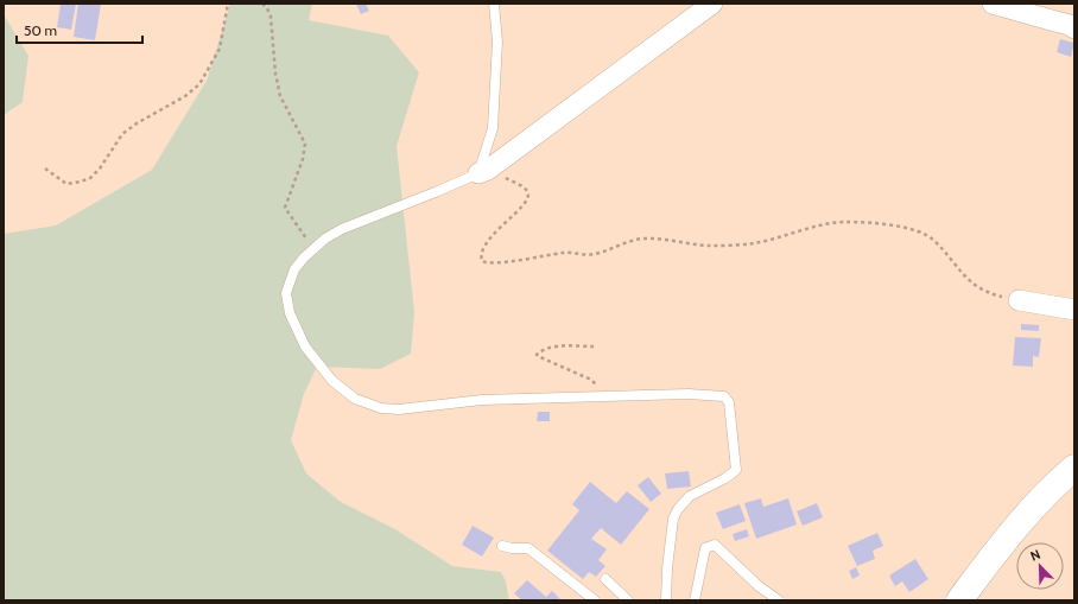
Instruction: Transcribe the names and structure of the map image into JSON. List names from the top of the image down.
{
  "scale_bar": "50 m",
  "north": "top left"
}
